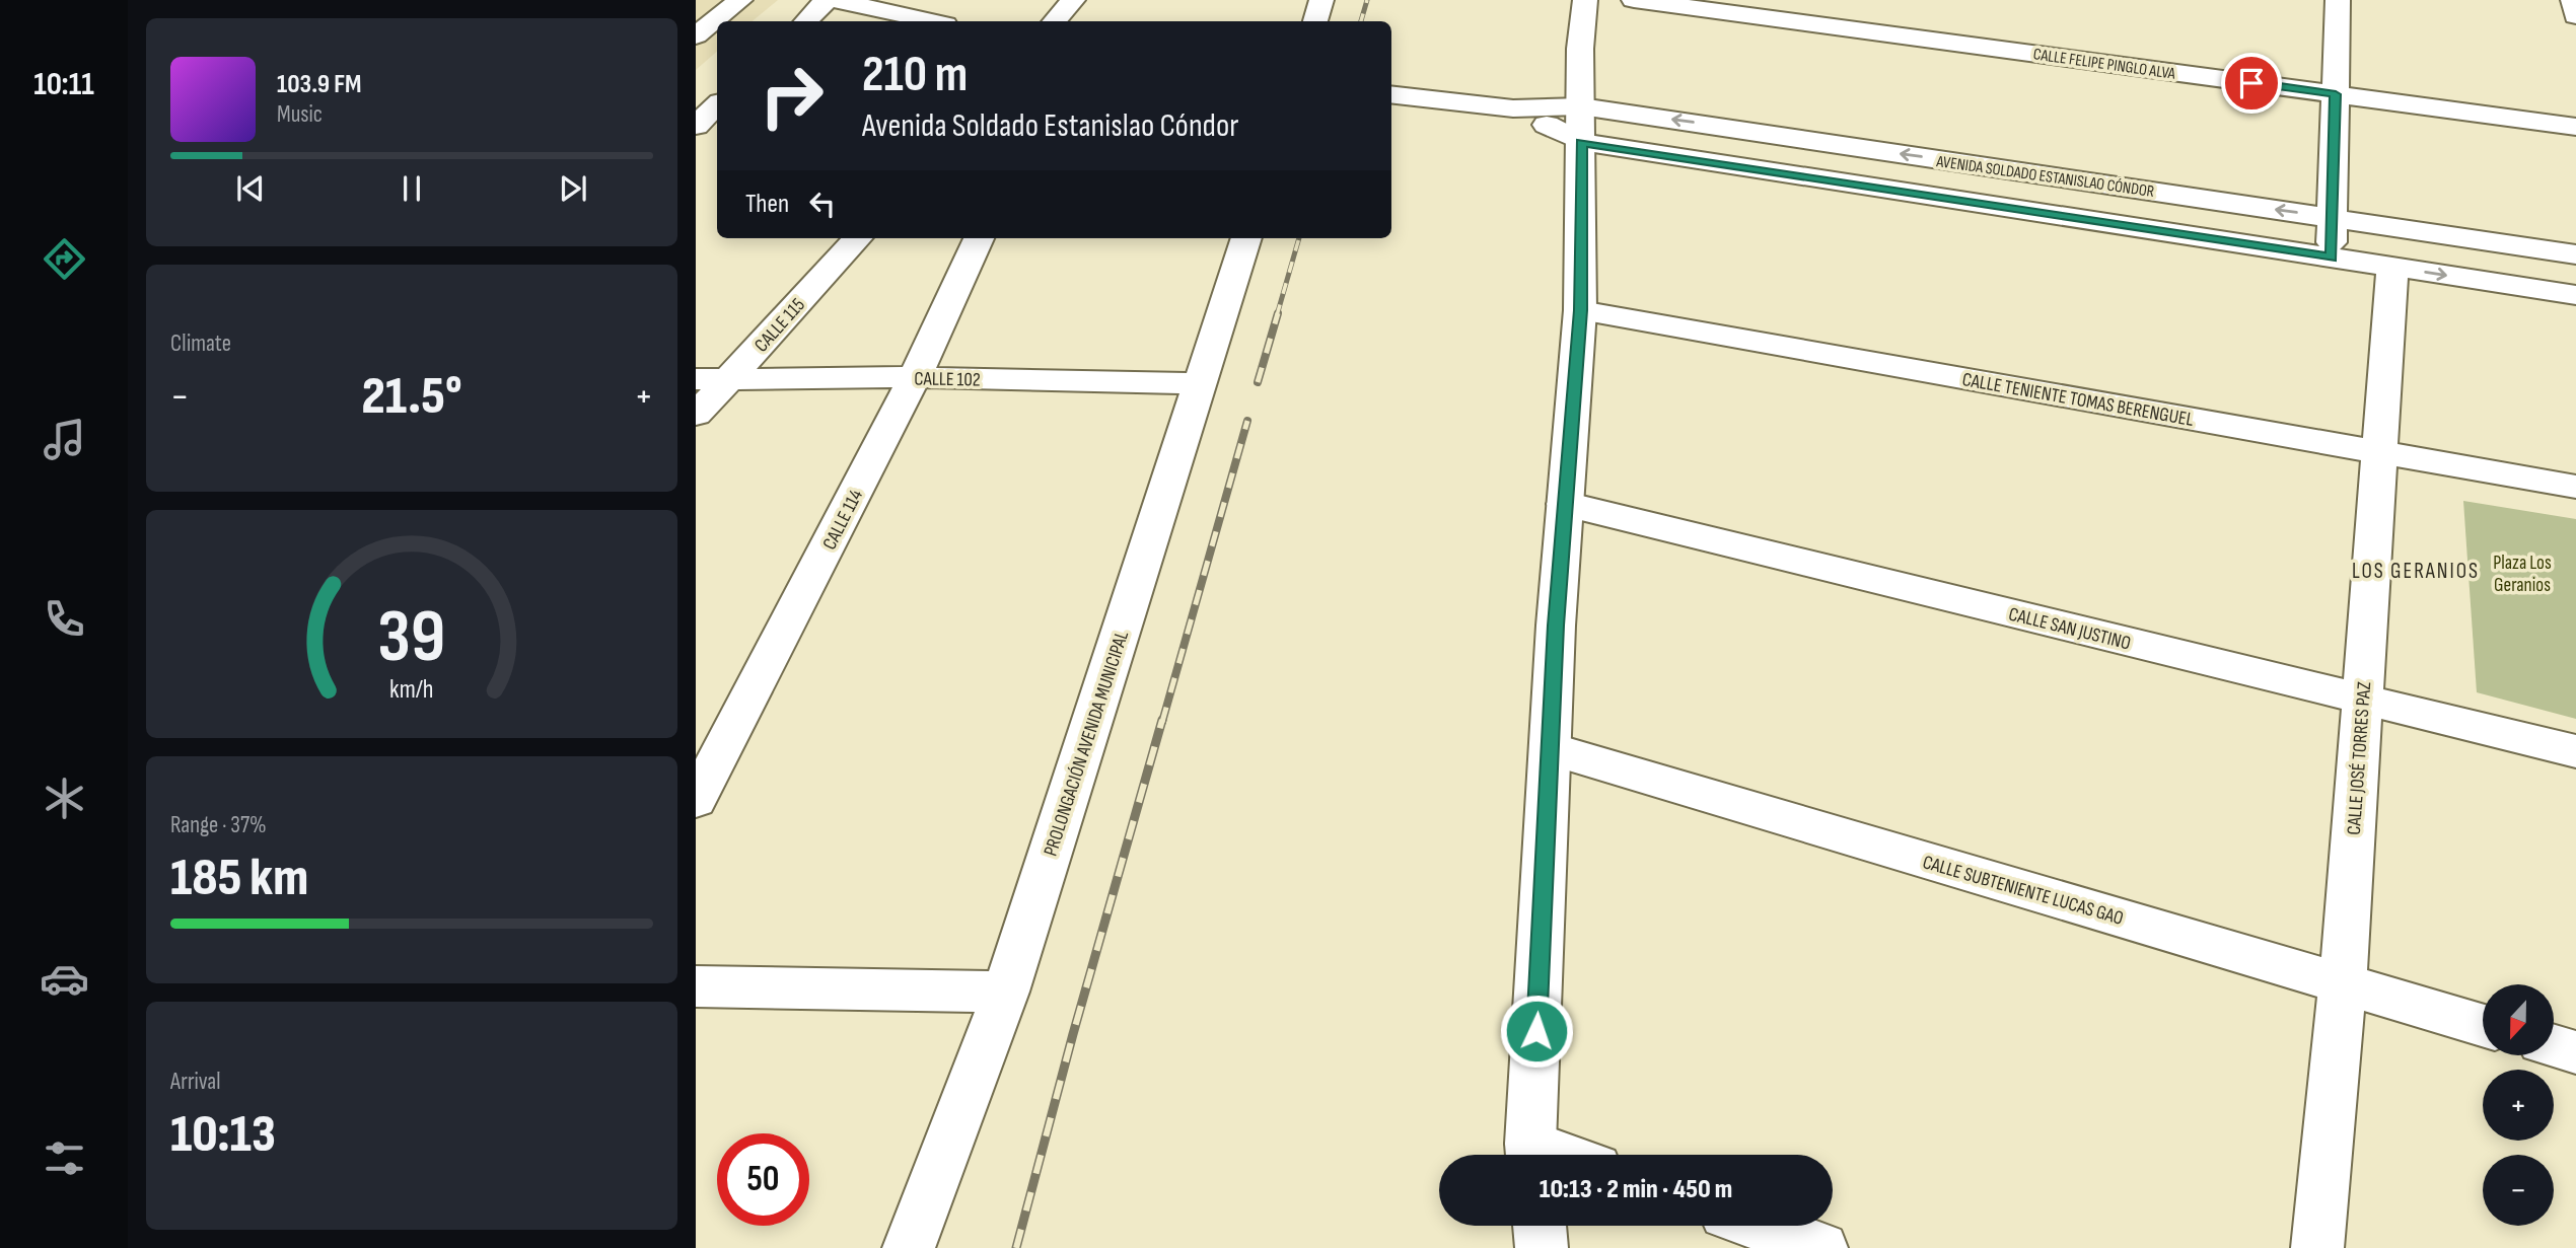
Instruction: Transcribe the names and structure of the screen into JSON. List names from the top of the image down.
{
  "streets": {
    "street": [
      "CALLE FELIPE PINGLO ALVA",
      "AVENIDA SOLDADO ESTANISLAO CÓNDOR",
      "CALLE 115",
      "CALLE 102",
      "CALLE TENIENTE TOMAS BERENGUEL",
      "CALLE 114",
      "CALLE SAN JUSTINO",
      "PROLONGACIÓN AVENIDA MUNICIPAL",
      "CALLE JOSÉ TORRES PAZ",
      "CALLE SUBTENIENTE LUCAS GAO"
    ]
  },
  "crossings": [
    ["AVENIDA SOLDADO ESTANISLAO CÓNDOR", "CALLE JOSÉ TORRES PAZ"],
    ["CALLE 115", "CALLE 102"],
    ["CALLE 102", "CALLE 114"],
    ["CALLE 102", "PROLONGACIÓN AVENIDA MUNICIPAL"],
    ["CALLE TENIENTE TOMAS BERENGUEL", "CALLE JOSÉ TORRES PAZ"],
    ["CALLE SAN JUSTINO", "CALLE JOSÉ TORRES PAZ"],
    ["CALLE JOSÉ TORRES PAZ", "CALLE SUBTENIENTE LUCAS GAO"]
  ],
  "districts": ["LOS GERANIOS"],
  "parks": ["Plaza Los Geranios"],
  "north": "bottom",
  "page": {
    "tabs": "10:11",
    "turn": ["210 m", "Avenida Soldado Estanislao Cóndor"],
    "song": ["103.9 FM", "Music"],
    "then": "Then",
    "tile": [
      "Climate",
      ["Range · 37%", "185 km"],
      ["Arrival", "10:13"]
    ],
    "heat": ["−", "21.5°", "+"],
    "map_buttons": ["+", "−"],
    "limit": "50",
    "trip": "10:13 · 2 min · 450 m",
    "gauge": ["39", "km/h"]
  }
}
